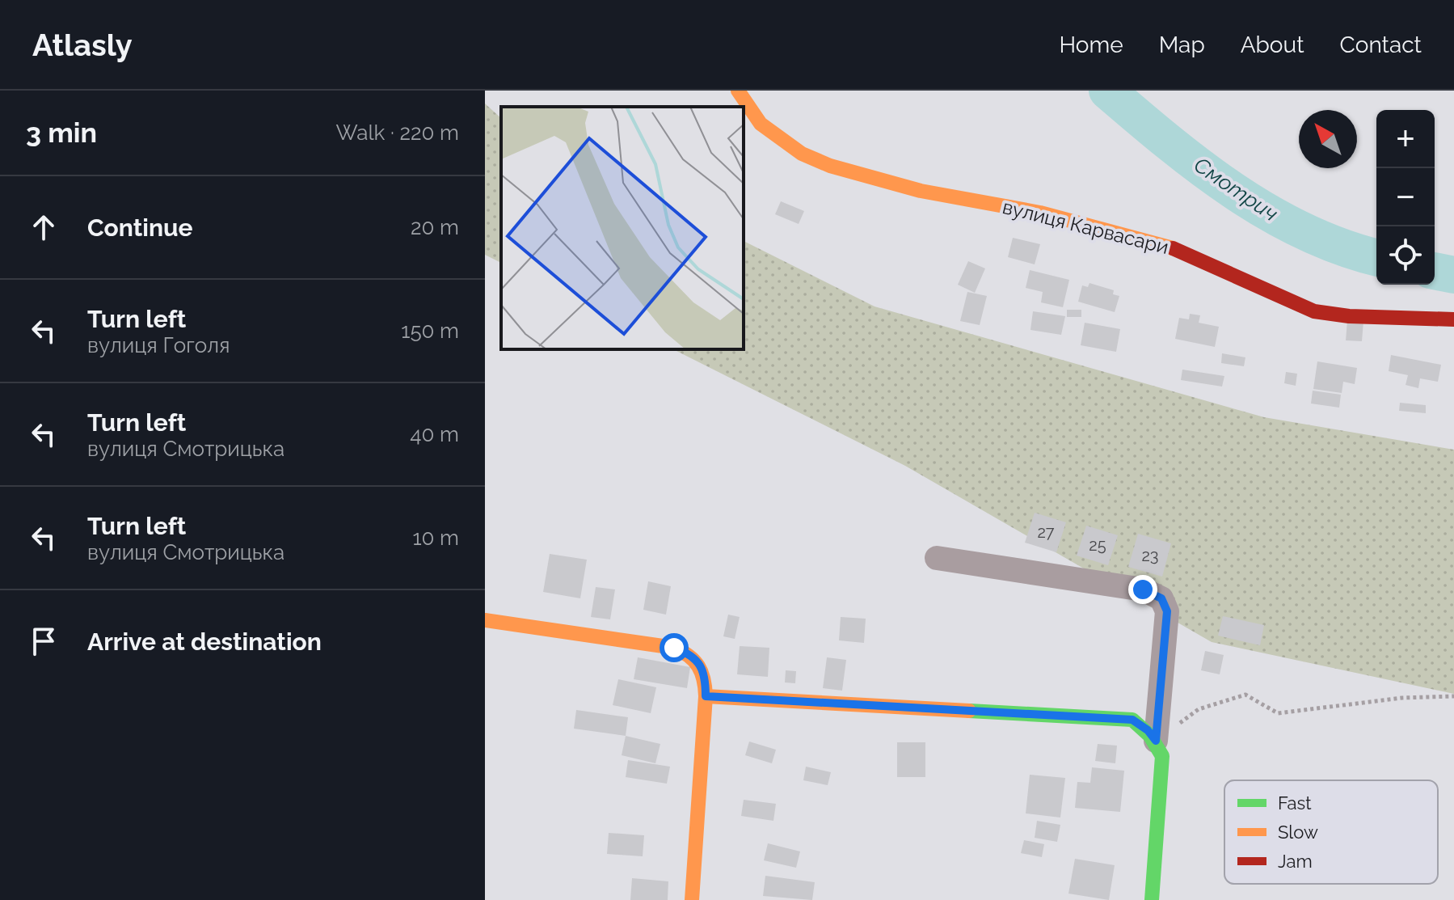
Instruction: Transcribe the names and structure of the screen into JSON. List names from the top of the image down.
{
  "streets": {
    "street": ["вулиця Карвасари"]
  },
  "water": ["Смотрич"],
  "house_numbers": ["27", "25", "23"],
  "legend": ["Fast", "Slow", "Jam"],
  "north": "top left",
  "page": {
    "header": "Atlasly",
    "nav": [
      "Home",
      "Map",
      "About",
      "Contact"
    ],
    "heading": ["3 min", "Walk · 220 m"],
    "map_buttons": ["+", "−"],
    "list": [
      ["Continue", "20 m"],
      ["Turn left", "вулиця Гоголя", "150 m"],
      ["Turn left", "вулиця Смотрицька", "40 m"],
      ["Turn left", "вулиця Смотрицька", "10 m"],
      "Arrive at destination"
    ]
  }
}
